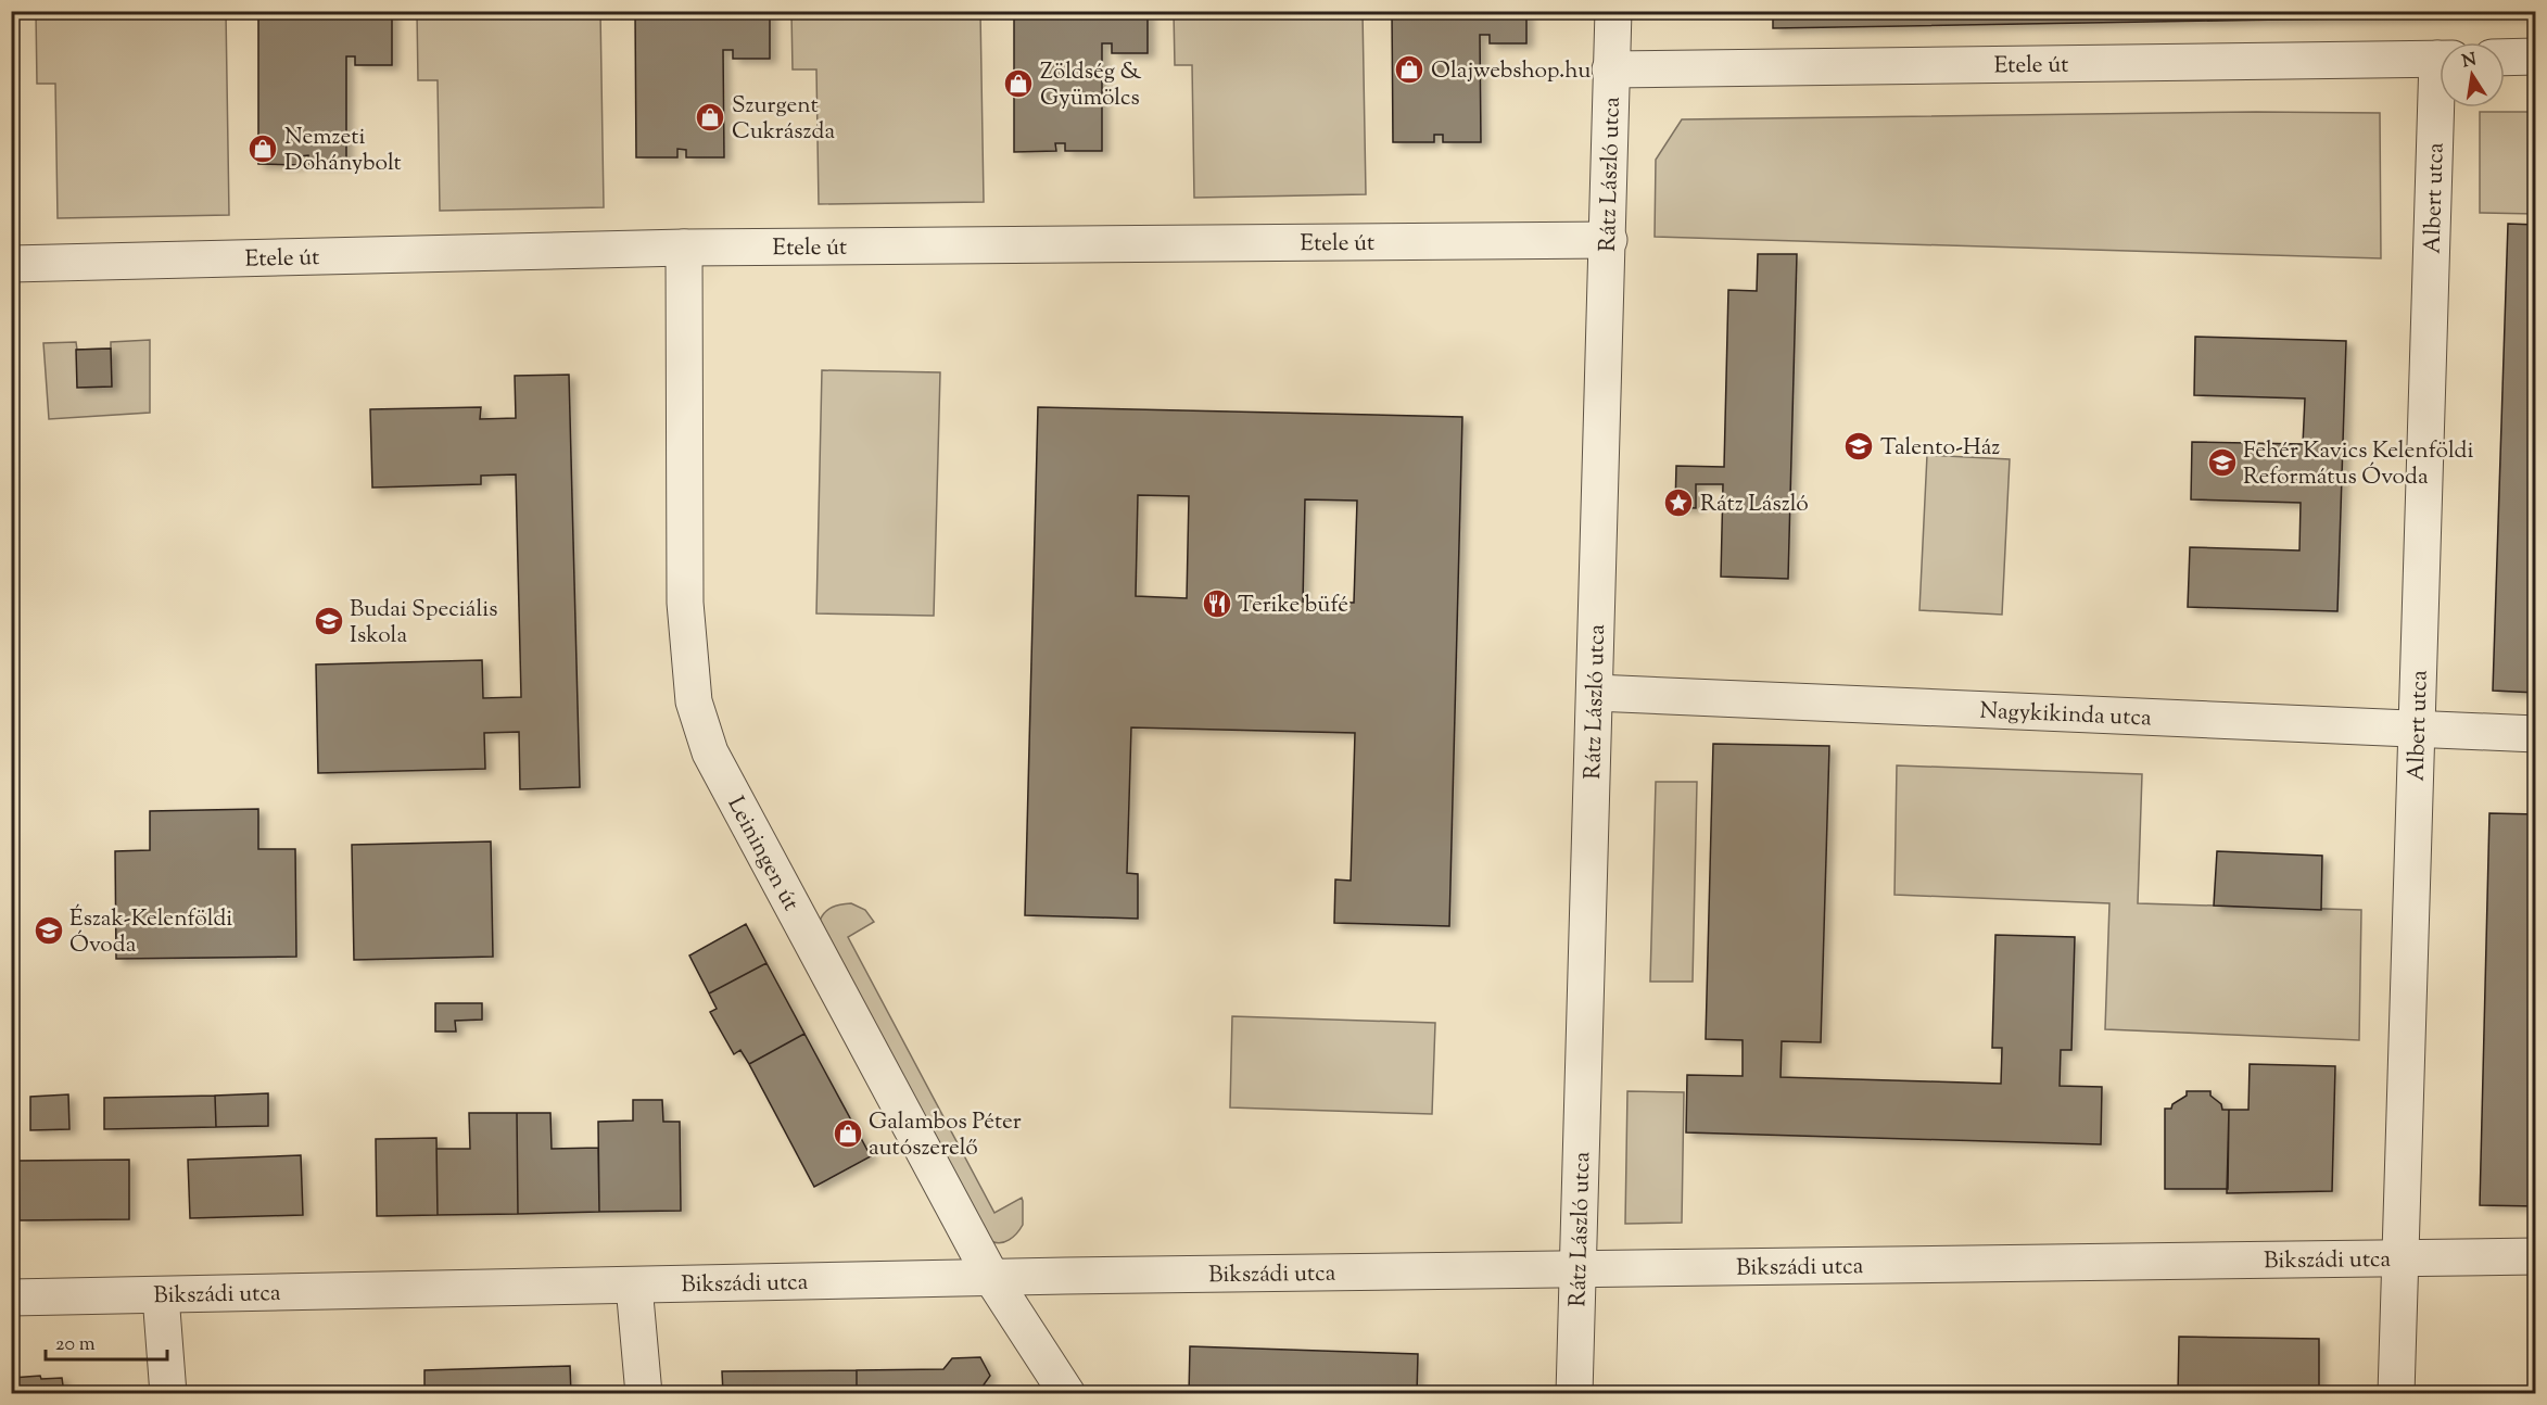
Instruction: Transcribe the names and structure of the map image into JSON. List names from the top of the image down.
{
  "streets": {
    "street": [
      "Etele út",
      "Rátz László utca",
      "Albert utca",
      "Nagykikinda utca",
      "Leiningen út",
      "Bikszádi utca"
    ]
  },
  "crossings": [
    ["Etele út", "Rátz László utca"],
    ["Etele út", "Leiningen út"],
    ["Rátz László utca", "Nagykikinda utca"],
    ["Rátz László utca", "Bikszádi utca"],
    ["Albert utca", "Nagykikinda utca"],
    ["Albert utca", "Bikszádi utca"],
    ["Leiningen út", "Bikszádi utca"]
  ],
  "places": {
    "shop": [
      "Olajwebshop.hu",
      "Zöldség & Gyümölcs",
      "Szurgent Cukrászda",
      "Nemzeti Dohánybolt",
      "Galambos Péter autószerelő"
    ],
    "school or university": [
      "Talento-Ház",
      "Fehér Kavics Kelenföldi Református Óvoda",
      "Budai Speciális Iskola",
      "Észak-Kelenföldi Óvoda"
    ],
    "place": ["Rátz László"],
    "restaurant": ["Terike büfé"]
  },
  "scale_bar": "20 m",
  "north": "top"
}
